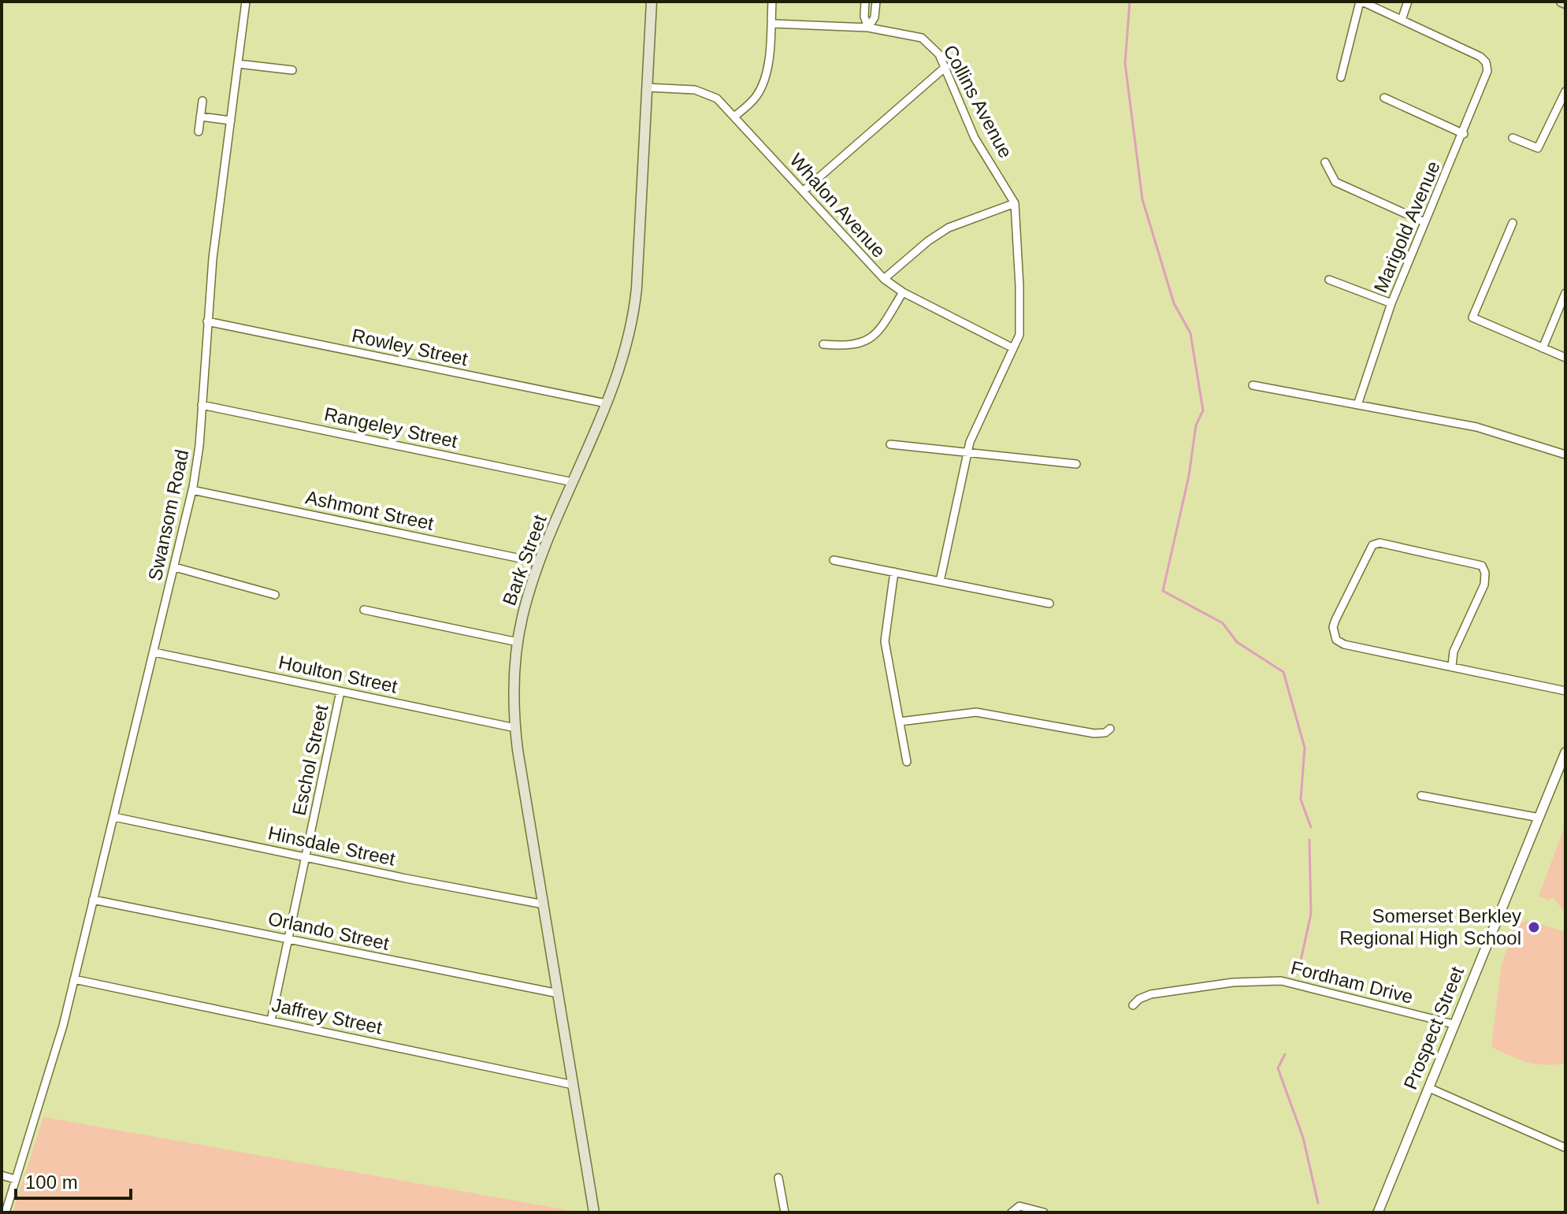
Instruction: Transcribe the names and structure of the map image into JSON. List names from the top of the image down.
{
  "streets": {
    "main road": ["Bark Street"],
    "street": [
      "Collins Avenue",
      "Whalon Avenue",
      "Marigold Avenue",
      "Rowley Street",
      "Rangeley Street",
      "Ashmont Street",
      "Swansom Road",
      "Houlton Street",
      "Eschol Street",
      "Hinsdale Street",
      "Orlando Street",
      "Fordham Drive",
      "Jaffrey Street",
      "Prospect Street"
    ]
  },
  "crossings": [
    ["Collins Avenue", "Whalon Avenue"],
    ["Whalon Avenue", "Bark Street"],
    ["Rowley Street", "Swansom Road"],
    ["Rowley Street", "Bark Street"],
    ["Rangeley Street", "Swansom Road"],
    ["Rangeley Street", "Bark Street"],
    ["Ashmont Street", "Swansom Road"],
    ["Ashmont Street", "Bark Street"],
    ["Swansom Road", "Houlton Street"],
    ["Swansom Road", "Hinsdale Street"],
    ["Swansom Road", "Orlando Street"],
    ["Swansom Road", "Jaffrey Street"],
    ["Bark Street", "Houlton Street"],
    ["Bark Street", "Hinsdale Street"],
    ["Bark Street", "Orlando Street"],
    ["Bark Street", "Jaffrey Street"],
    ["Houlton Street", "Eschol Street"],
    ["Eschol Street", "Hinsdale Street"],
    ["Eschol Street", "Orlando Street"],
    ["Eschol Street", "Jaffrey Street"],
    ["Fordham Drive", "Prospect Street"]
  ],
  "places": ["Somerset Berkley Regional High School"],
  "scale_bar": "100 m"
}
